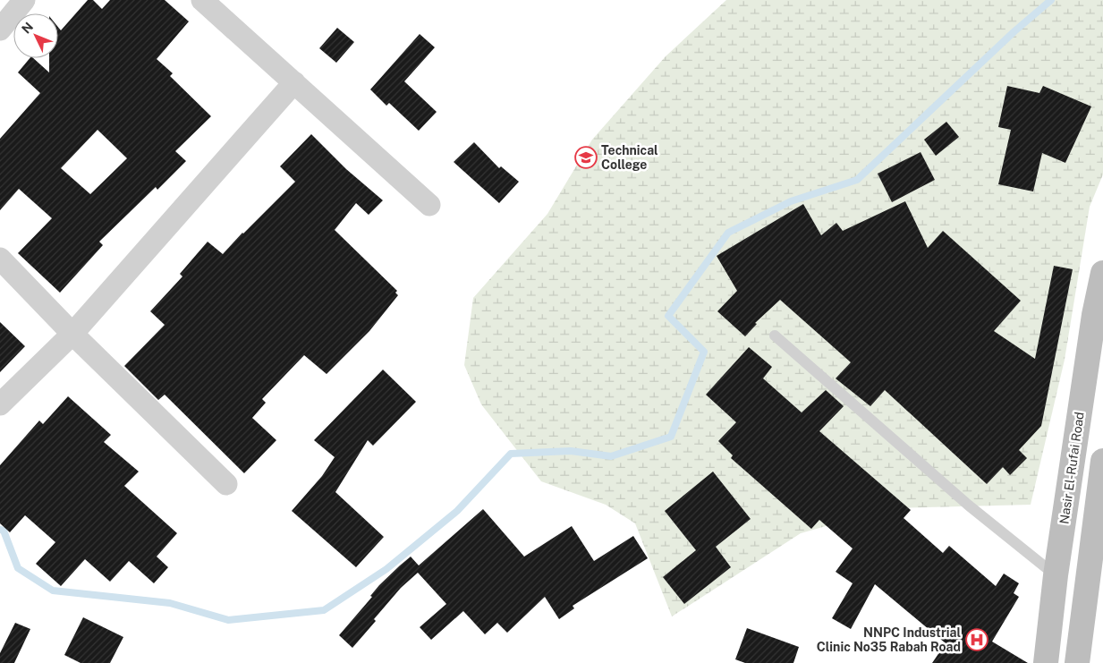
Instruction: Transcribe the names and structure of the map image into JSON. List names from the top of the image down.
{
  "streets": {
    "main road": ["Nasir El-Rufai Road"]
  },
  "places": {
    "school or university": ["Technical College"],
    "hospital": ["NNPC Industrial Clinic No35 Rabah Road"]
  },
  "north": "top left"
}
